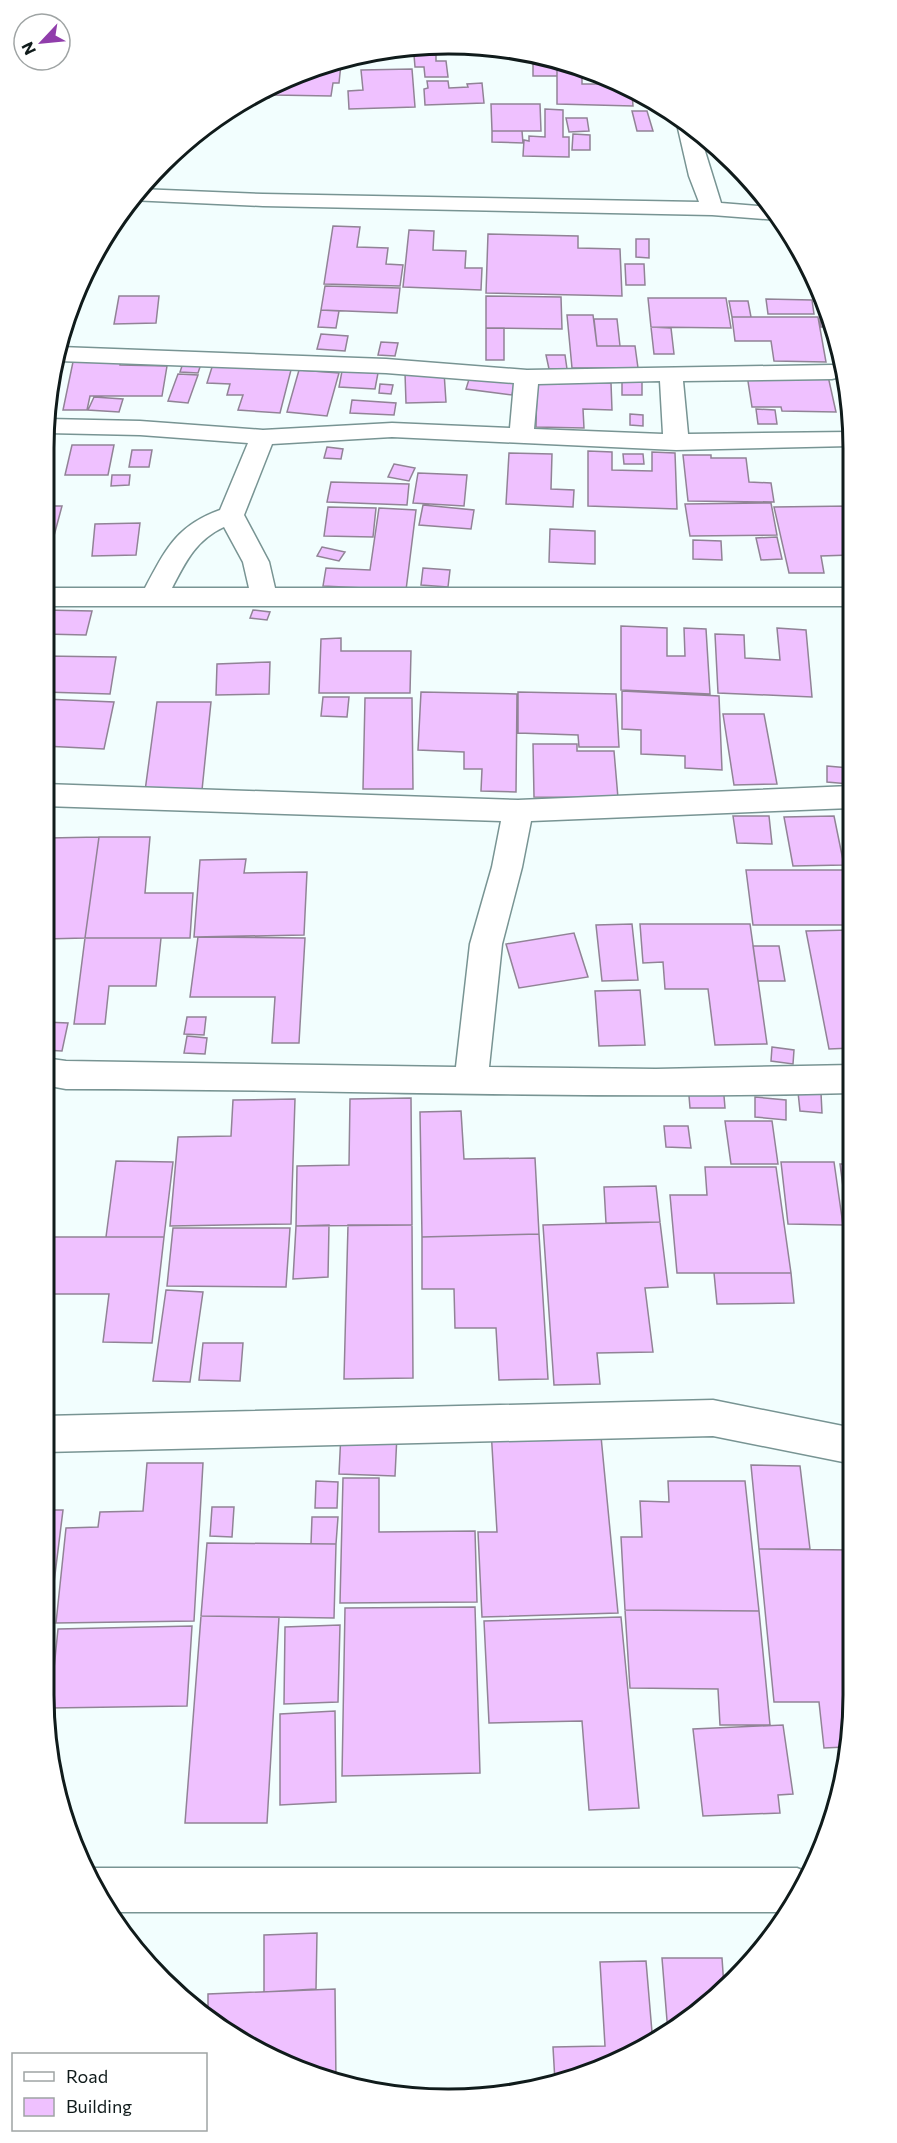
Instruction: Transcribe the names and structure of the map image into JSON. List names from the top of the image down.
{
  "legend": ["Road", "Building"],
  "north": "bottom left"
}
